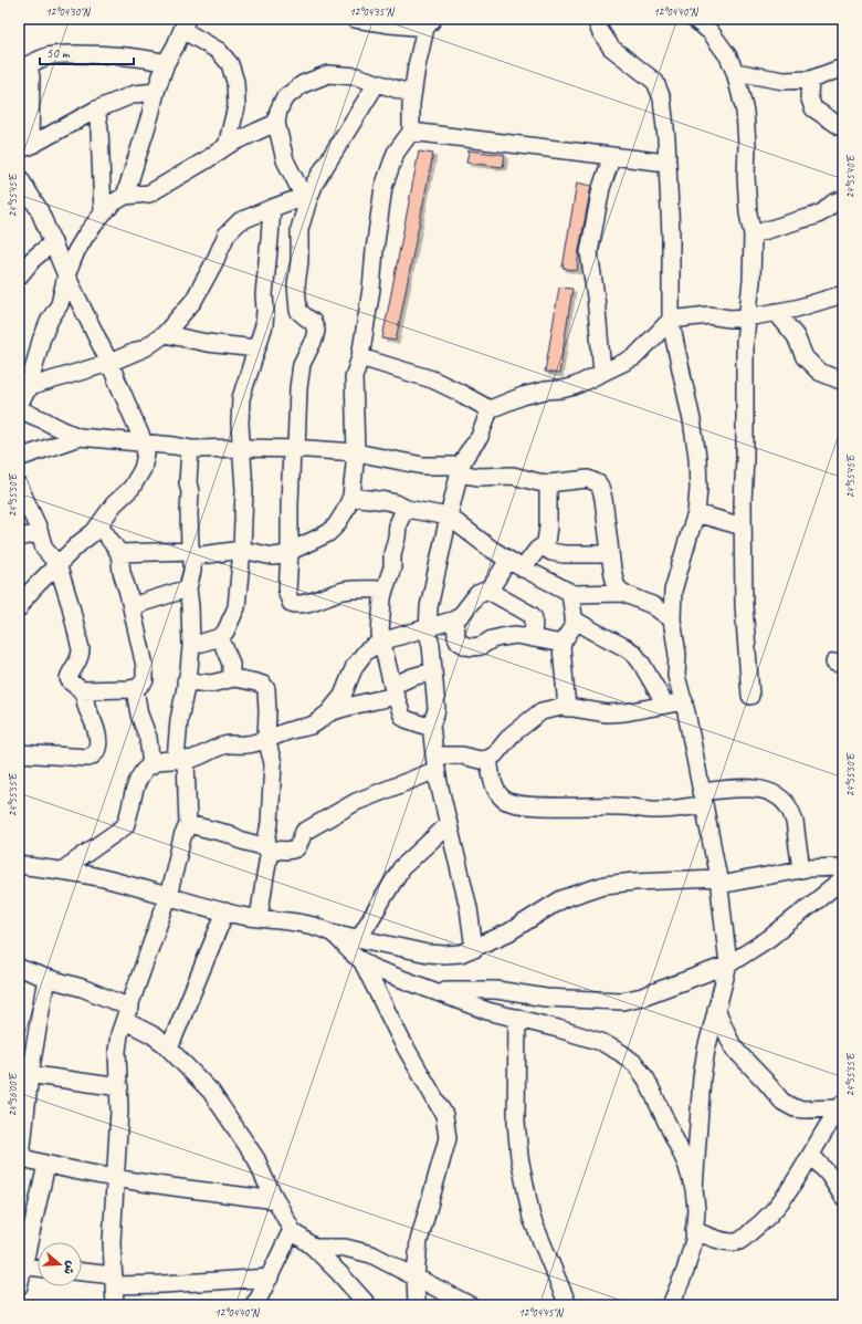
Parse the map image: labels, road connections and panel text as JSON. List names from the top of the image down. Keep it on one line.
{"scale_bar":"50 m","north":"right","coordinates":["12°04'30\"N","12°04'35\"N","12°04'40\"N","24°55'40\"E","24°55'45\"E","24°55'50\"E","24°55'55\"E","24°56'00\"E","12°04'45\"N"]}
